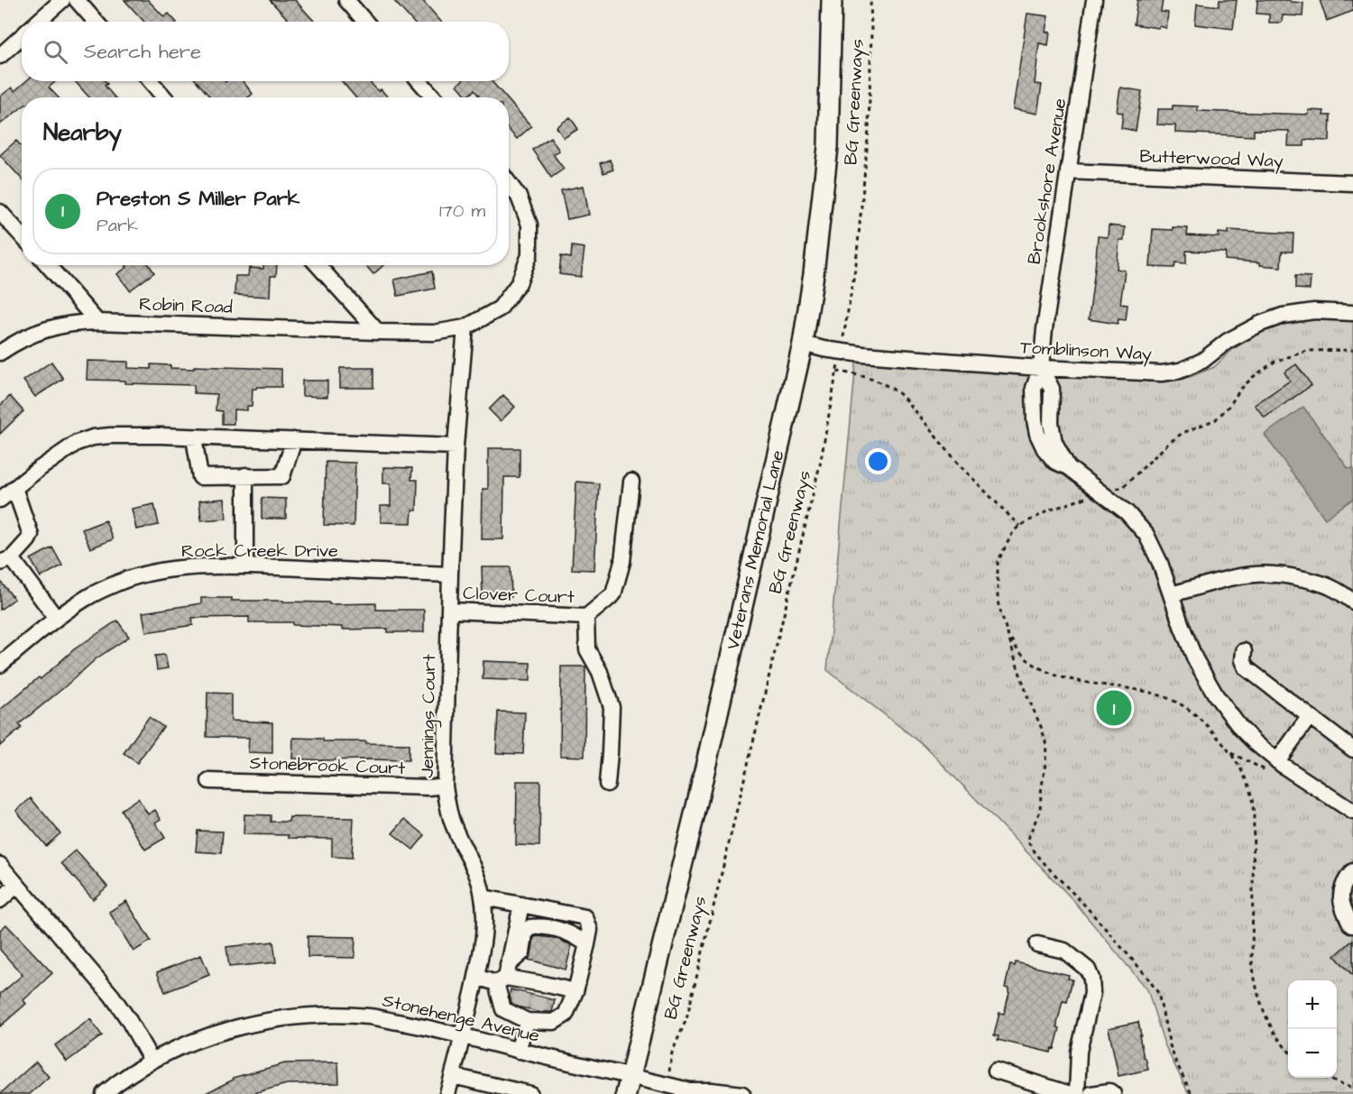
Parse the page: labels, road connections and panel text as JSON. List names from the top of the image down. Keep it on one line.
{"streets":{"main road":["Veterans Memorial Lane"],"street":["Butterwood Way","Brookshore Avenue","Robin Road","Tomblinson Way","Rock Creek Drive","Clover Court","Jennings Court","Stonebrook Court","Stonehenge Avenue"],"path":["BG Greenways"]},"crossings":[["BG Greenways","Tomblinson Way"],["Butterwood Way","Brookshore Avenue"],["Brookshore Avenue","Tomblinson Way"],["Robin Road","Jennings Court"],["Tomblinson Way","Veterans Memorial Lane"],["Rock Creek Drive","Jennings Court"],["Veterans Memorial Lane","Stonehenge Avenue"],["Clover Court","Jennings Court"],["Jennings Court","Stonebrook Court"],["Jennings Court","Stonehenge Avenue"]],"page":{"search":"Search here","heading":"Nearby","list":[{"mark":"1","name":"Preston S Miller Park","note":"Park","value":"170 m"}],"pins":"1","map_buttons":["+","−"]}}
